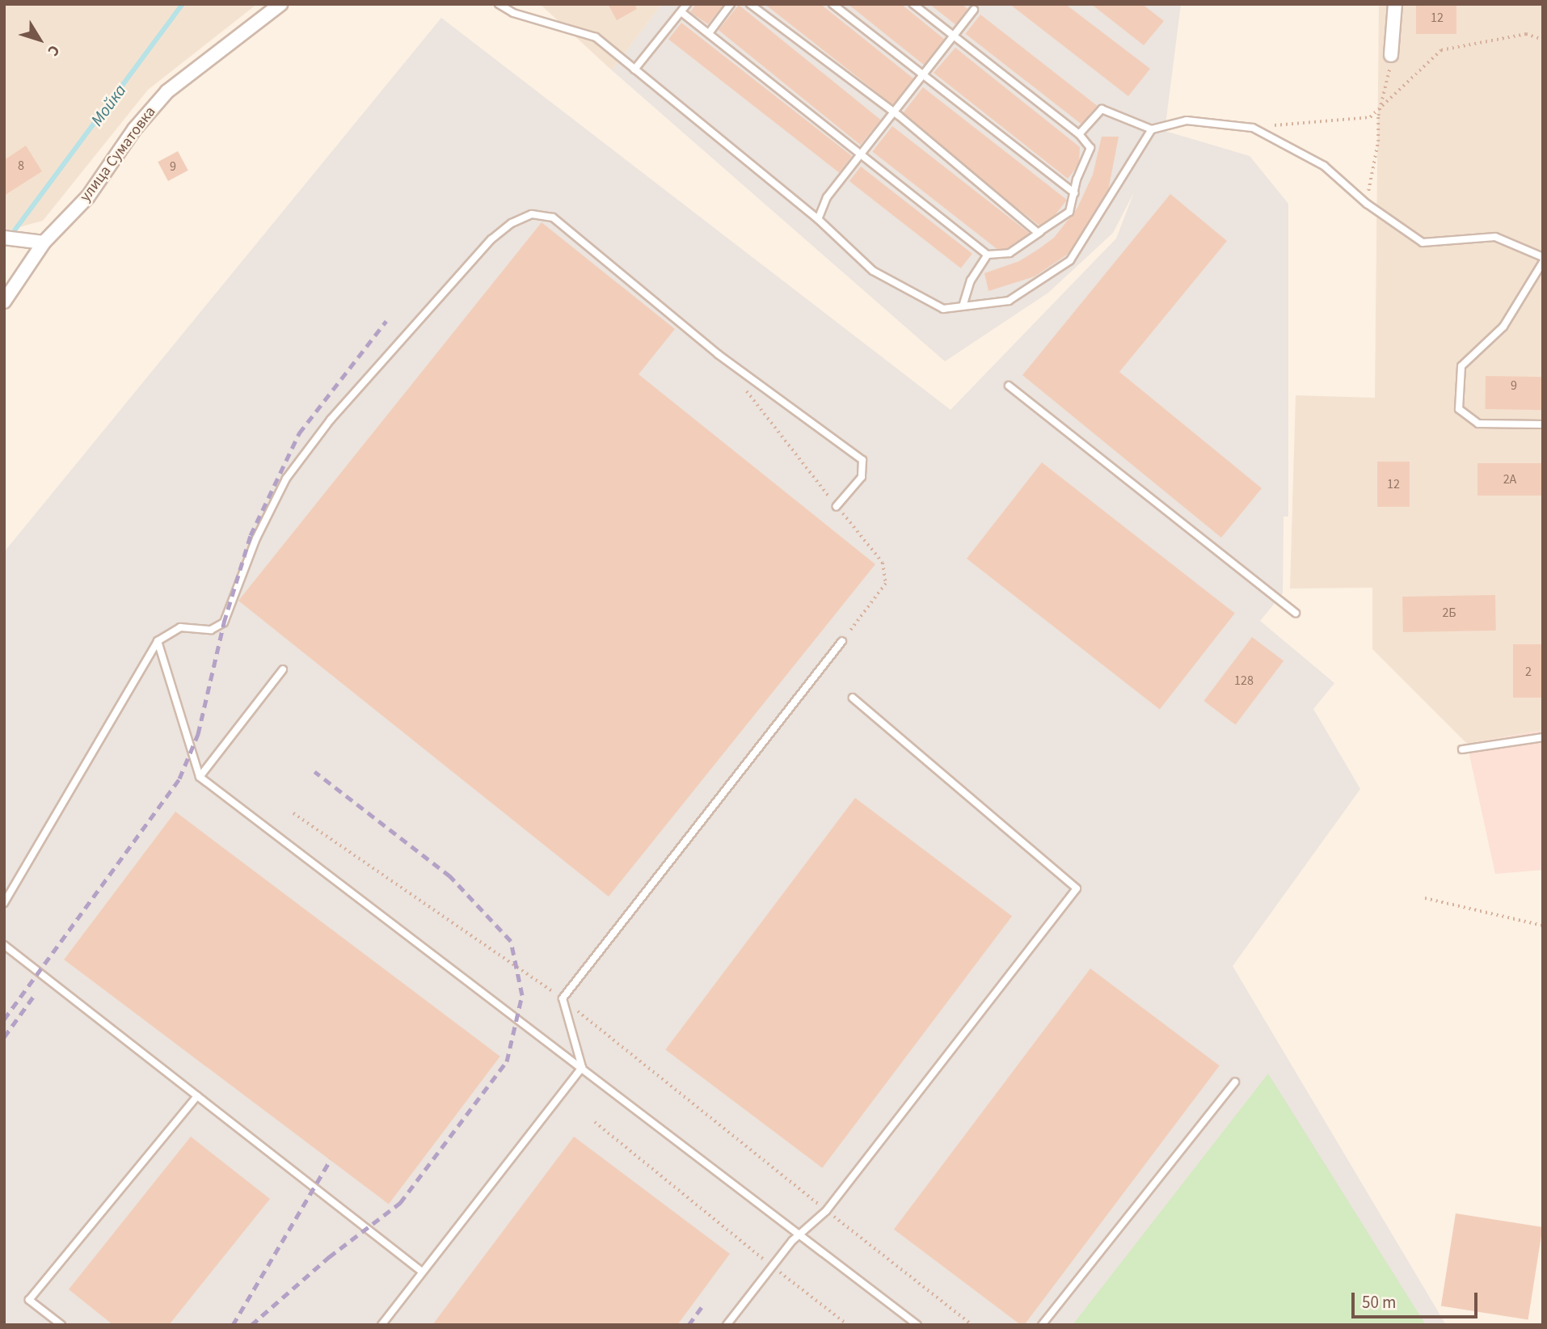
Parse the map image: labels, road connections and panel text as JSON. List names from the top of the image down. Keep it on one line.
{"streets":{"street":["улица Суматовка"]},"water":["Мойка"],"house_numbers":["12","8","9","9","2А","12","2Б","2","128"],"scale_bar":"50 m","north":"bottom right"}
